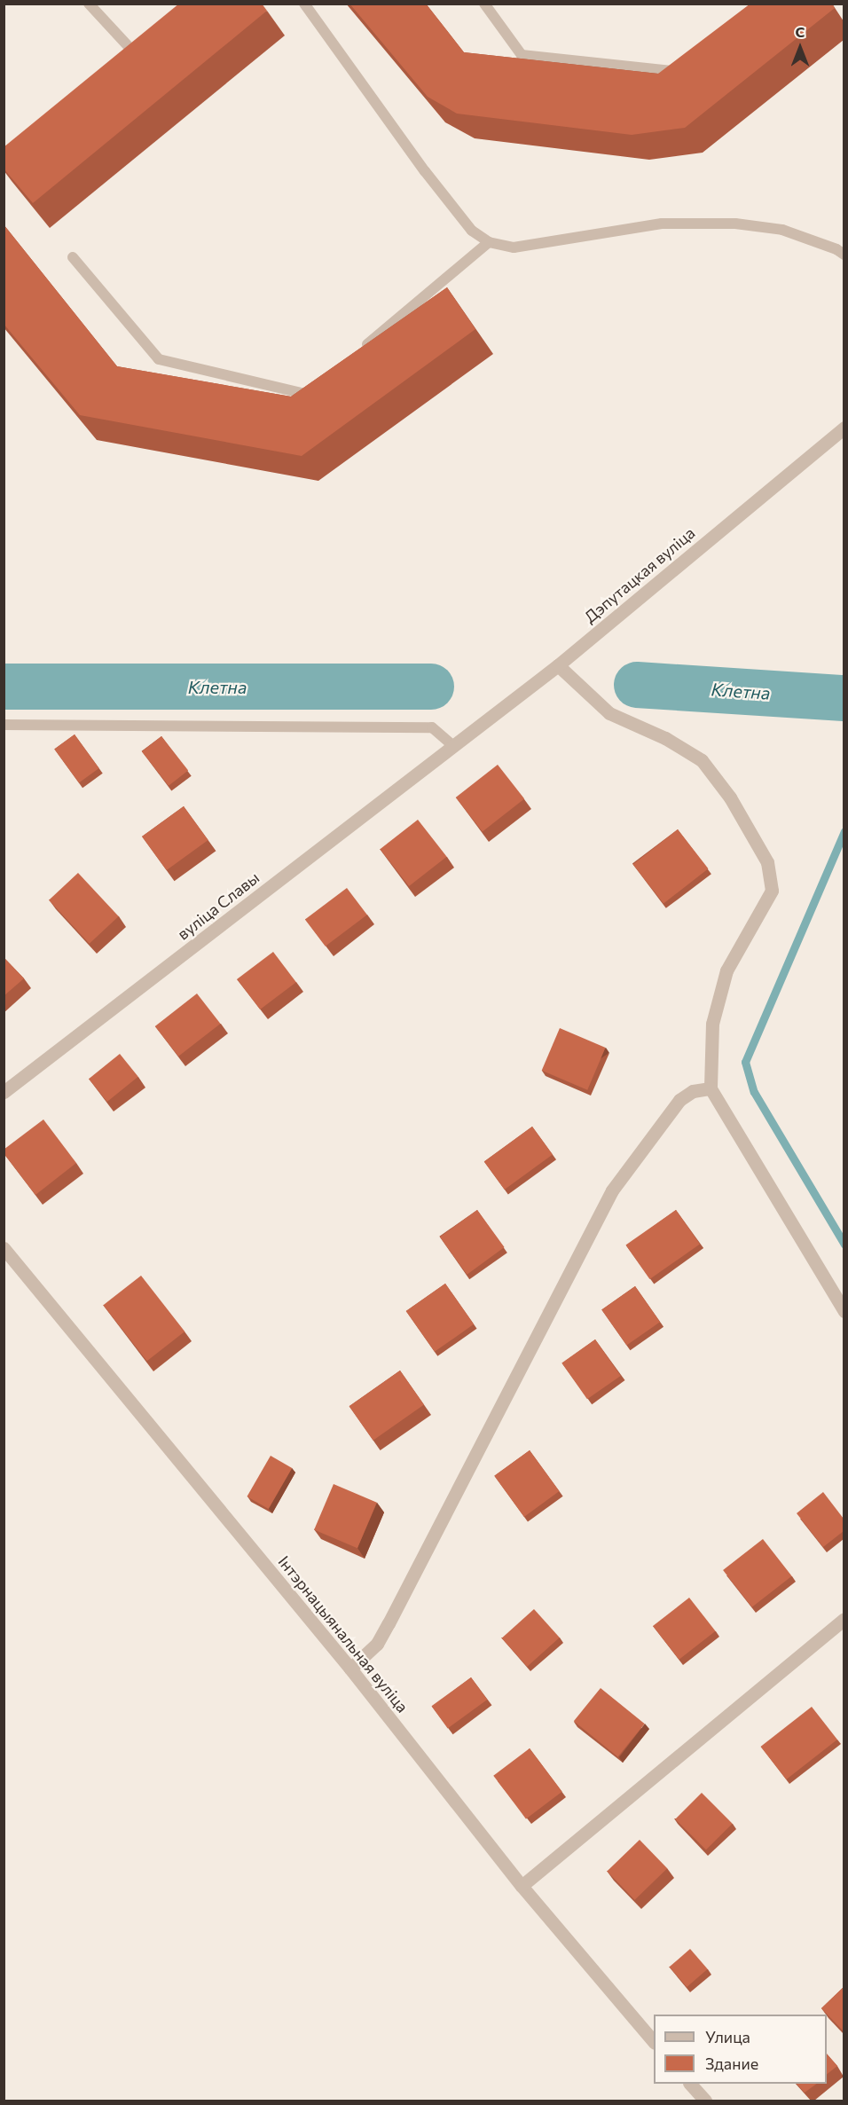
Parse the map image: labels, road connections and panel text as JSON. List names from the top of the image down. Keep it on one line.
{"streets":{"street":["Дэпутацкая вуліца","вуліца Славы","Інтэрнацыянальная вуліца"]},"crossings":[["Дэпутацкая вуліца","вуліца Славы"]],"water":["Клетна"],"legend":["Улица","Здание"],"north":"top"}
